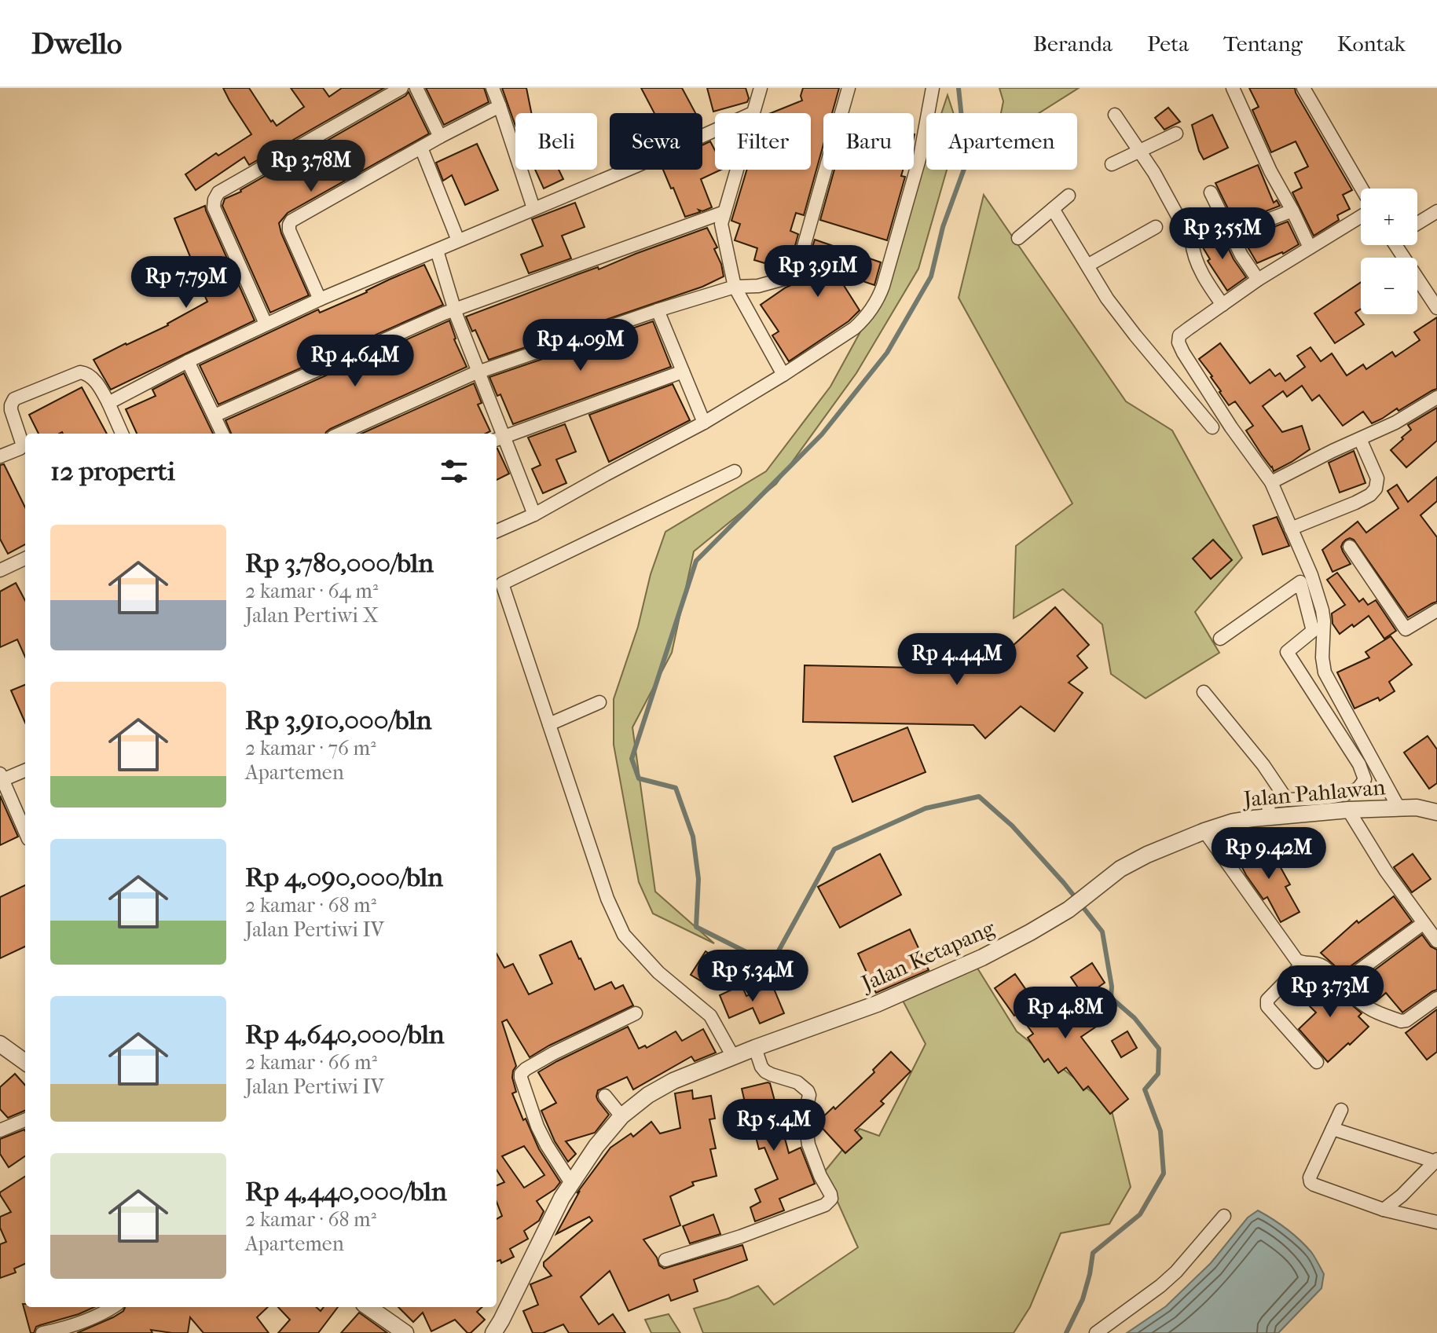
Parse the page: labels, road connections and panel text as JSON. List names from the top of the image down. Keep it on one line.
{"streets":{"street":["Jalan Pahlawan","Jalan Ketapang"]},"crossings":[["Jalan Pahlawan","Jalan Ketapang"]],"page":{"header":"Dwello","nav":["Beranda","Peta","Tentang","Kontak"],"chip":["Beli","Sewa","Filter","Baru","Apartemen"],"price":["Rp 3.78M","Rp 3.55M","Rp 3.91M","Rp 7.79M","Rp 4.09M","Rp 4.64M","Rp 4.44M","Rp 9.42M","Rp 5.34M","Rp 3.73M","Rp 4.8M","Rp 5.4M"],"map_buttons":["+","−"],"heading":"12 properti","list":[{"name":"Rp 3,780,000/bln","note":"2 kamar · 64 m² · Jalan Pertiwi X"},{"name":"Rp 3,910,000/bln","note":"2 kamar · 76 m² · Apartemen"},{"name":"Rp 4,090,000/bln","note":"2 kamar · 68 m² · Jalan Pertiwi IV"},{"name":"Rp 4,640,000/bln","note":"2 kamar · 66 m² · Jalan Pertiwi IV"},{"name":"Rp 4,440,000/bln","note":"2 kamar · 68 m² · Apartemen"}]}}
